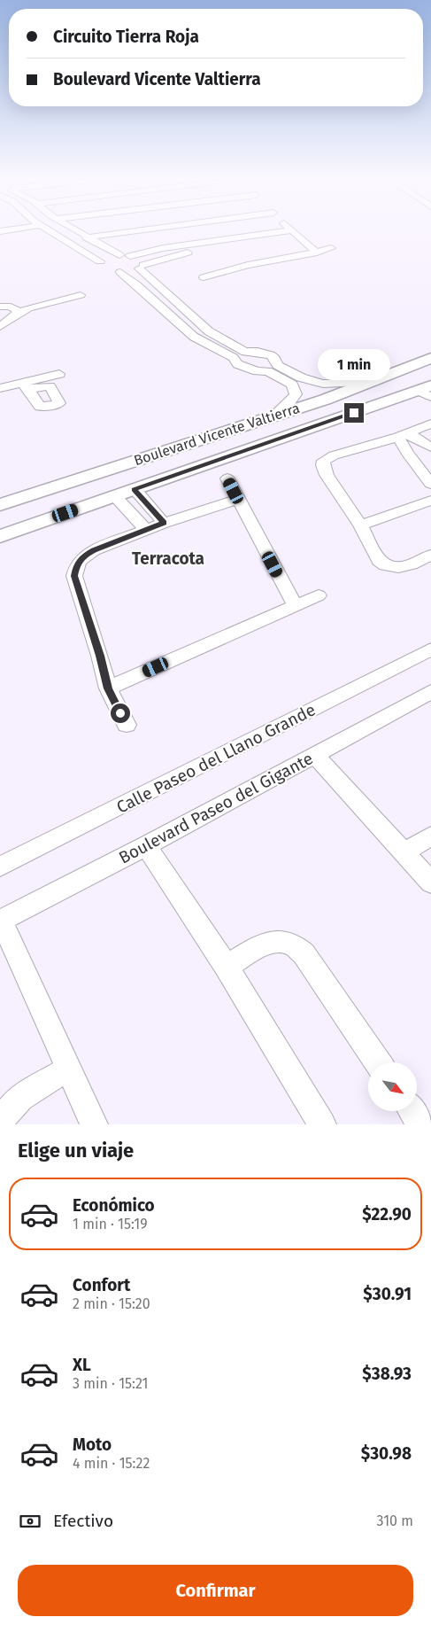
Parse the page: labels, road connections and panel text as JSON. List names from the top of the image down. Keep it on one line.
{"streets":{"main road":["Boulevard Vicente Valtierra"],"street":["Calle Paseo del Llano Grande","Boulevard Paseo del Gigante"]},"districts":["Terracota"],"north":"bottom right","page":{"banner":["Circuito Tierra Roja","Boulevard Vicente Valtierra"],"bubble":"1 min","heading":"Elige un viaje","list":[{"name":"Económico","note":"1 min · 15:19","value":"$22.90"},{"name":"Confort","note":"2 min · 15:20","value":"$30.91"},{"name":"XL","note":"3 min · 15:21","value":"$38.93"},{"name":"Moto","note":"4 min · 15:22","value":"$30.98"}],"pay":["Efectivo","310 m"],"buttons":"Confirmar"}}
